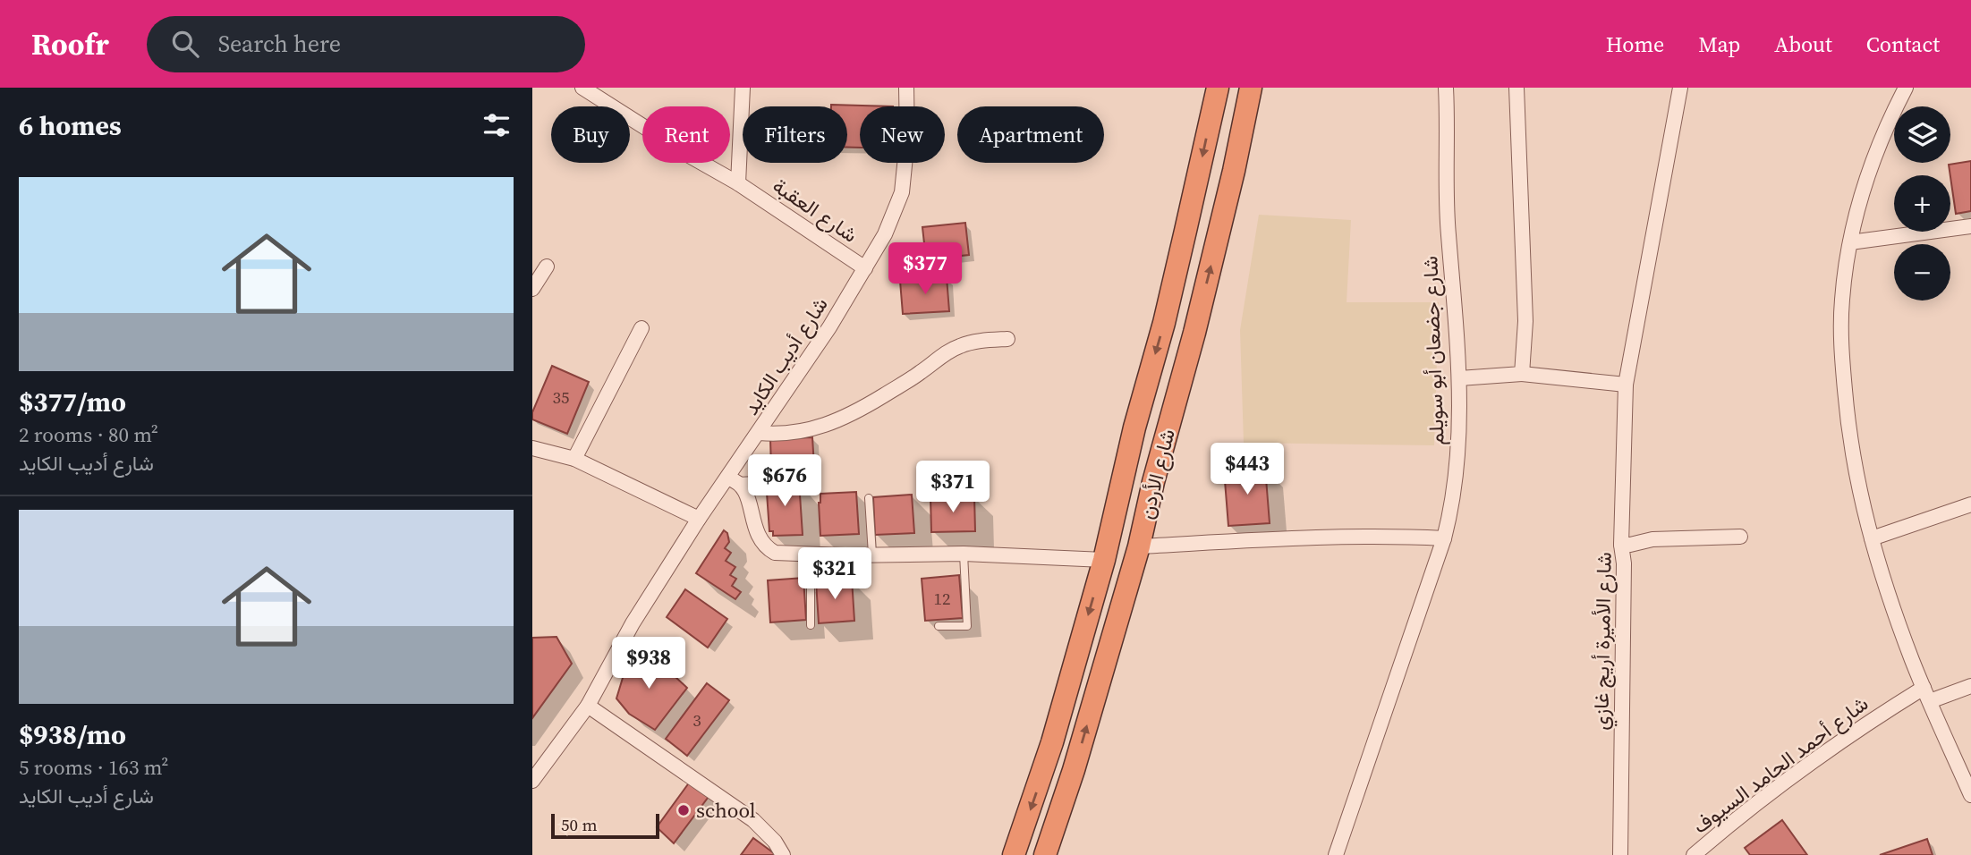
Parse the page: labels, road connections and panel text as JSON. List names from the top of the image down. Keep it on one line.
{"streets":{"highway":["شارع الأردن"],"street":["شارع العقبة","شارع جضعان أبو سويلم","شارع أديب الكايد","شارع الأميرة أريج غازي","شارع أحمد الحامد السيوف"]},"crossings":[["شارع العقبة","شارع أديب الكايد"]],"places":["school"],"house_numbers":["35","12","3"],"scale_bar":"50 m","page":{"header":"Roofr","search":"Search here","nav":["Home","Map","About","Contact"],"heading":"6 homes","map_buttons":["+","−"],"chip":["Buy","Rent","Filters","New","Apartment"],"list":[{"name":"$377/mo","note":"2 rooms · 80 m² · شارع أديب الكايد"},{"name":"$938/mo","note":"5 rooms · 163 m² · شارع أديب الكايد"}],"price":["$377","$443","$676","$371","$321","$938"],"scale":"50 m"}}
